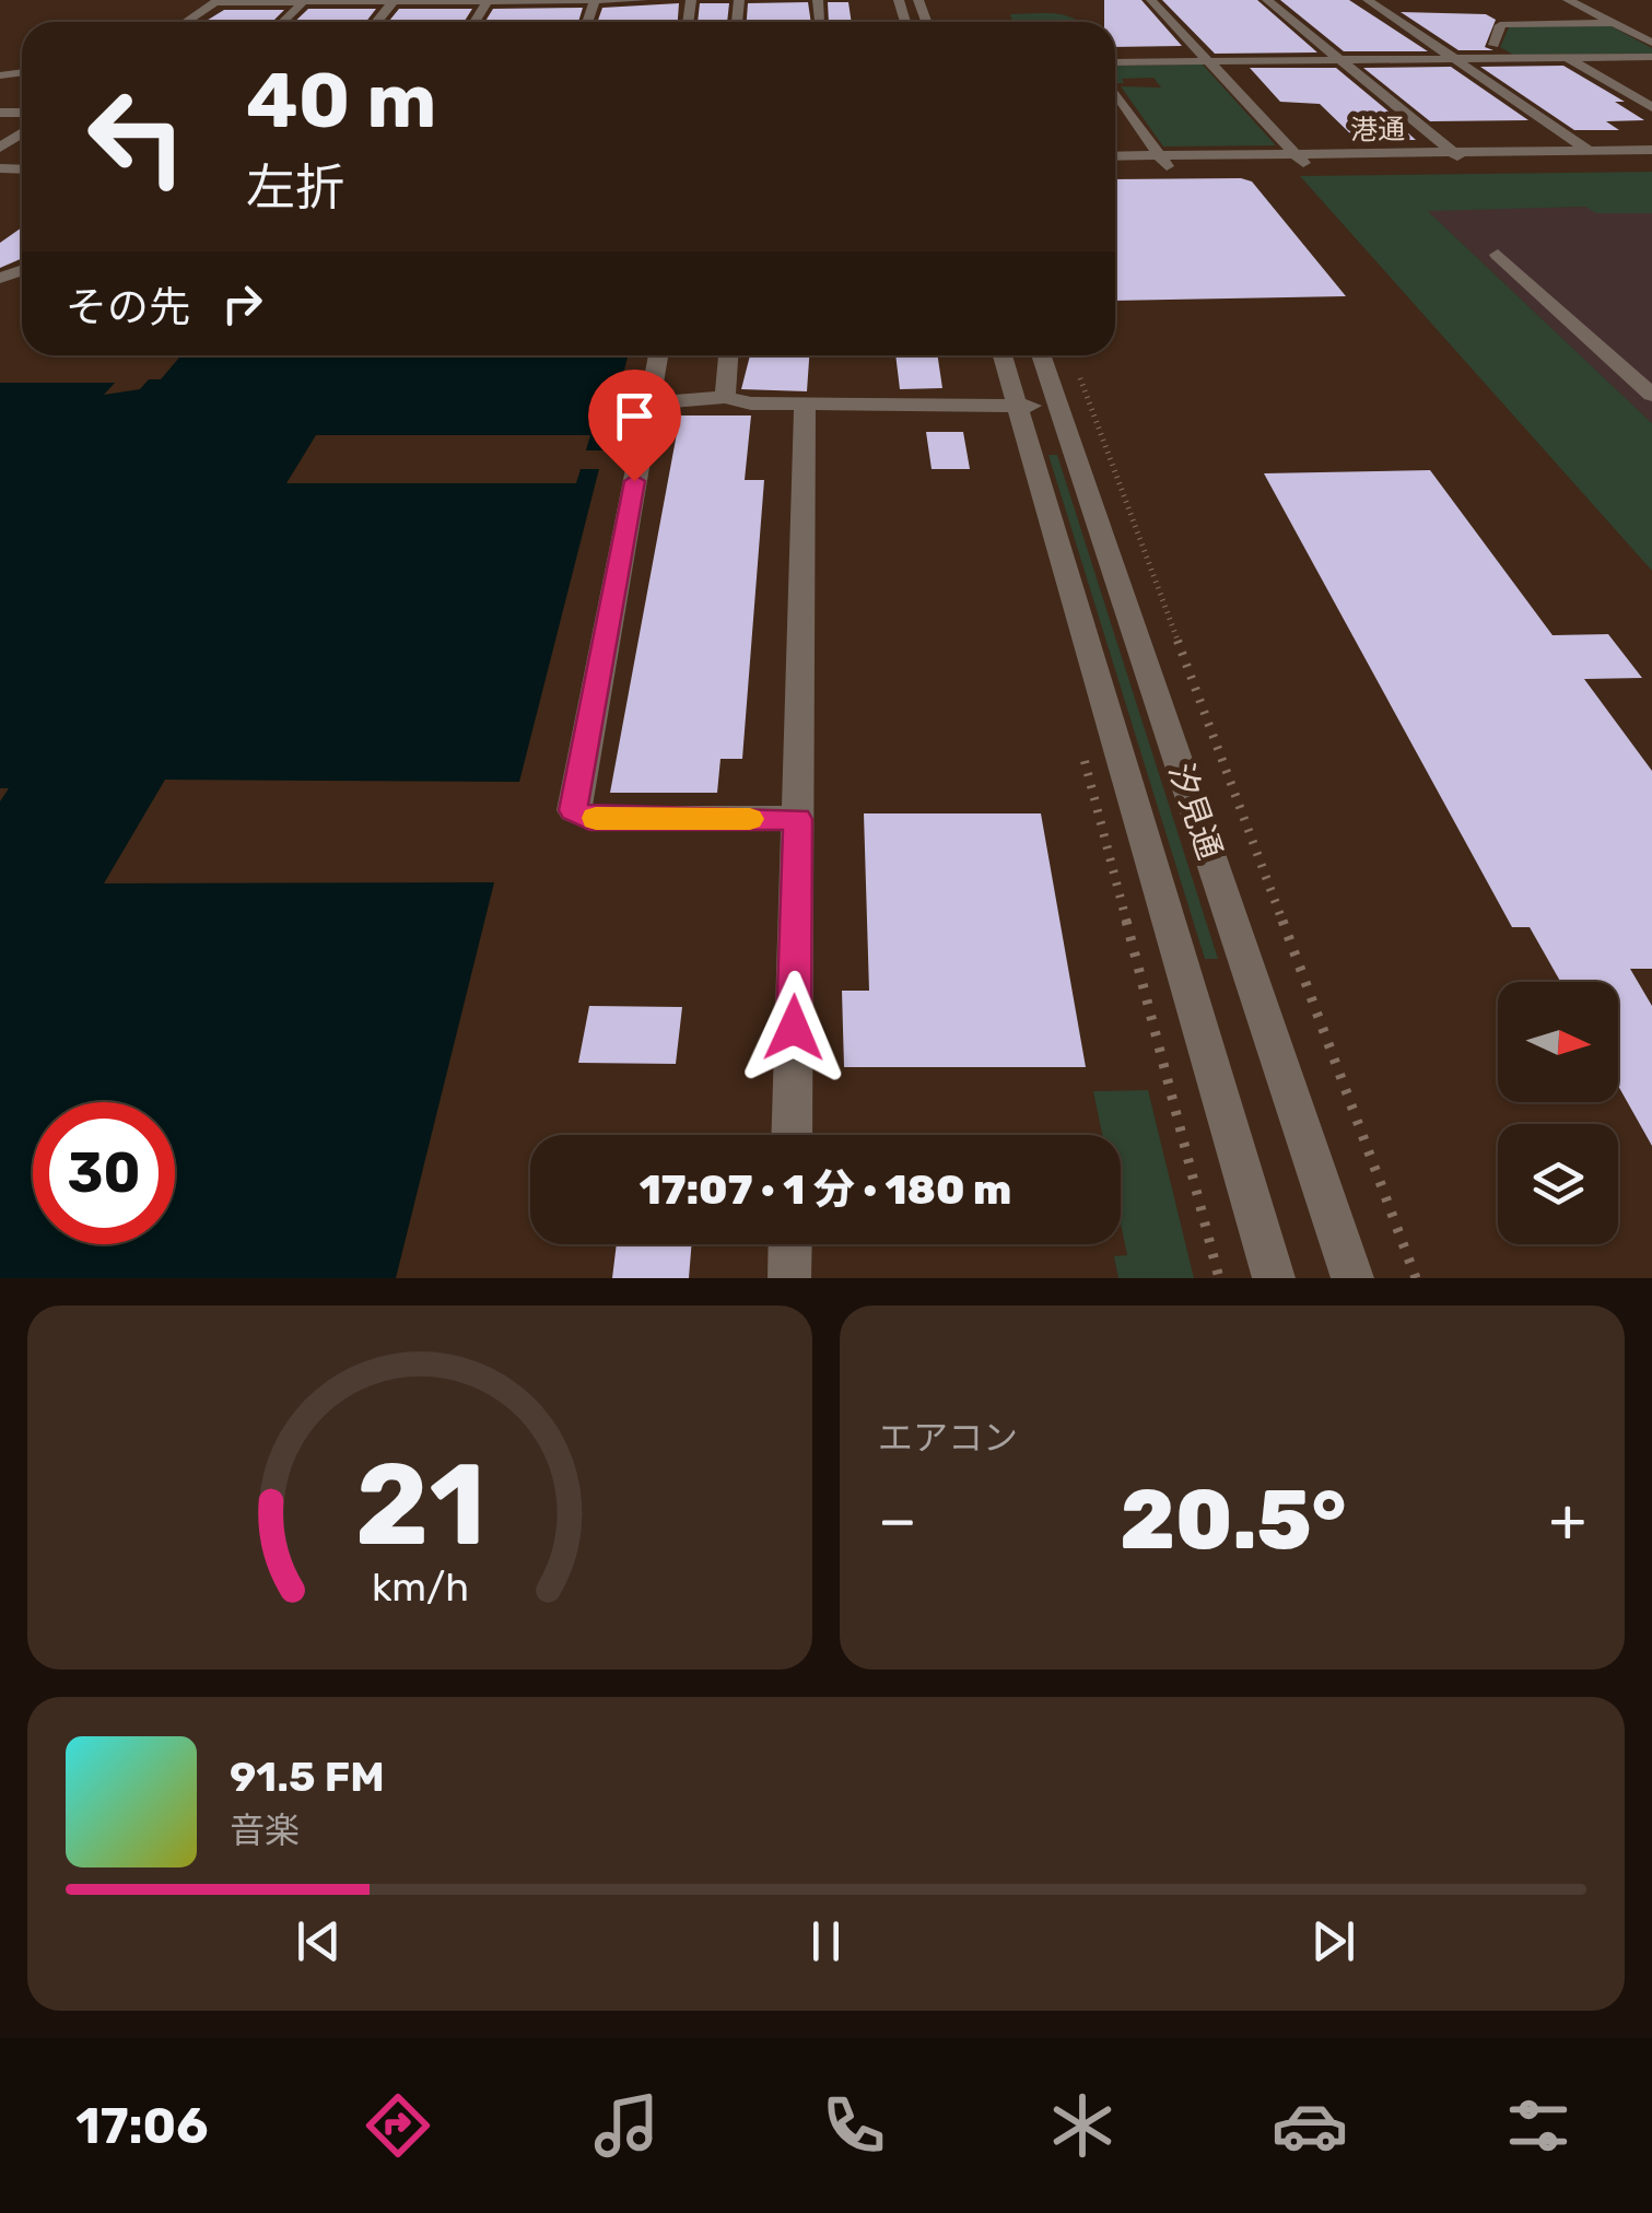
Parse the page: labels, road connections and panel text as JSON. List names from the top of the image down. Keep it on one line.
{"streets":{"street":["港通","汐見通"]},"north":"right","page":{"turn":["40 m","左折"],"then":"その先","limit":"30","trip":"17:07 · 1 分 · 180 m","tile":"エアコン","heat":["−","20.5°","+"],"song":["91.5 FM","音楽"],"tabs":"17:06","gauge":["21","km/h"]}}
